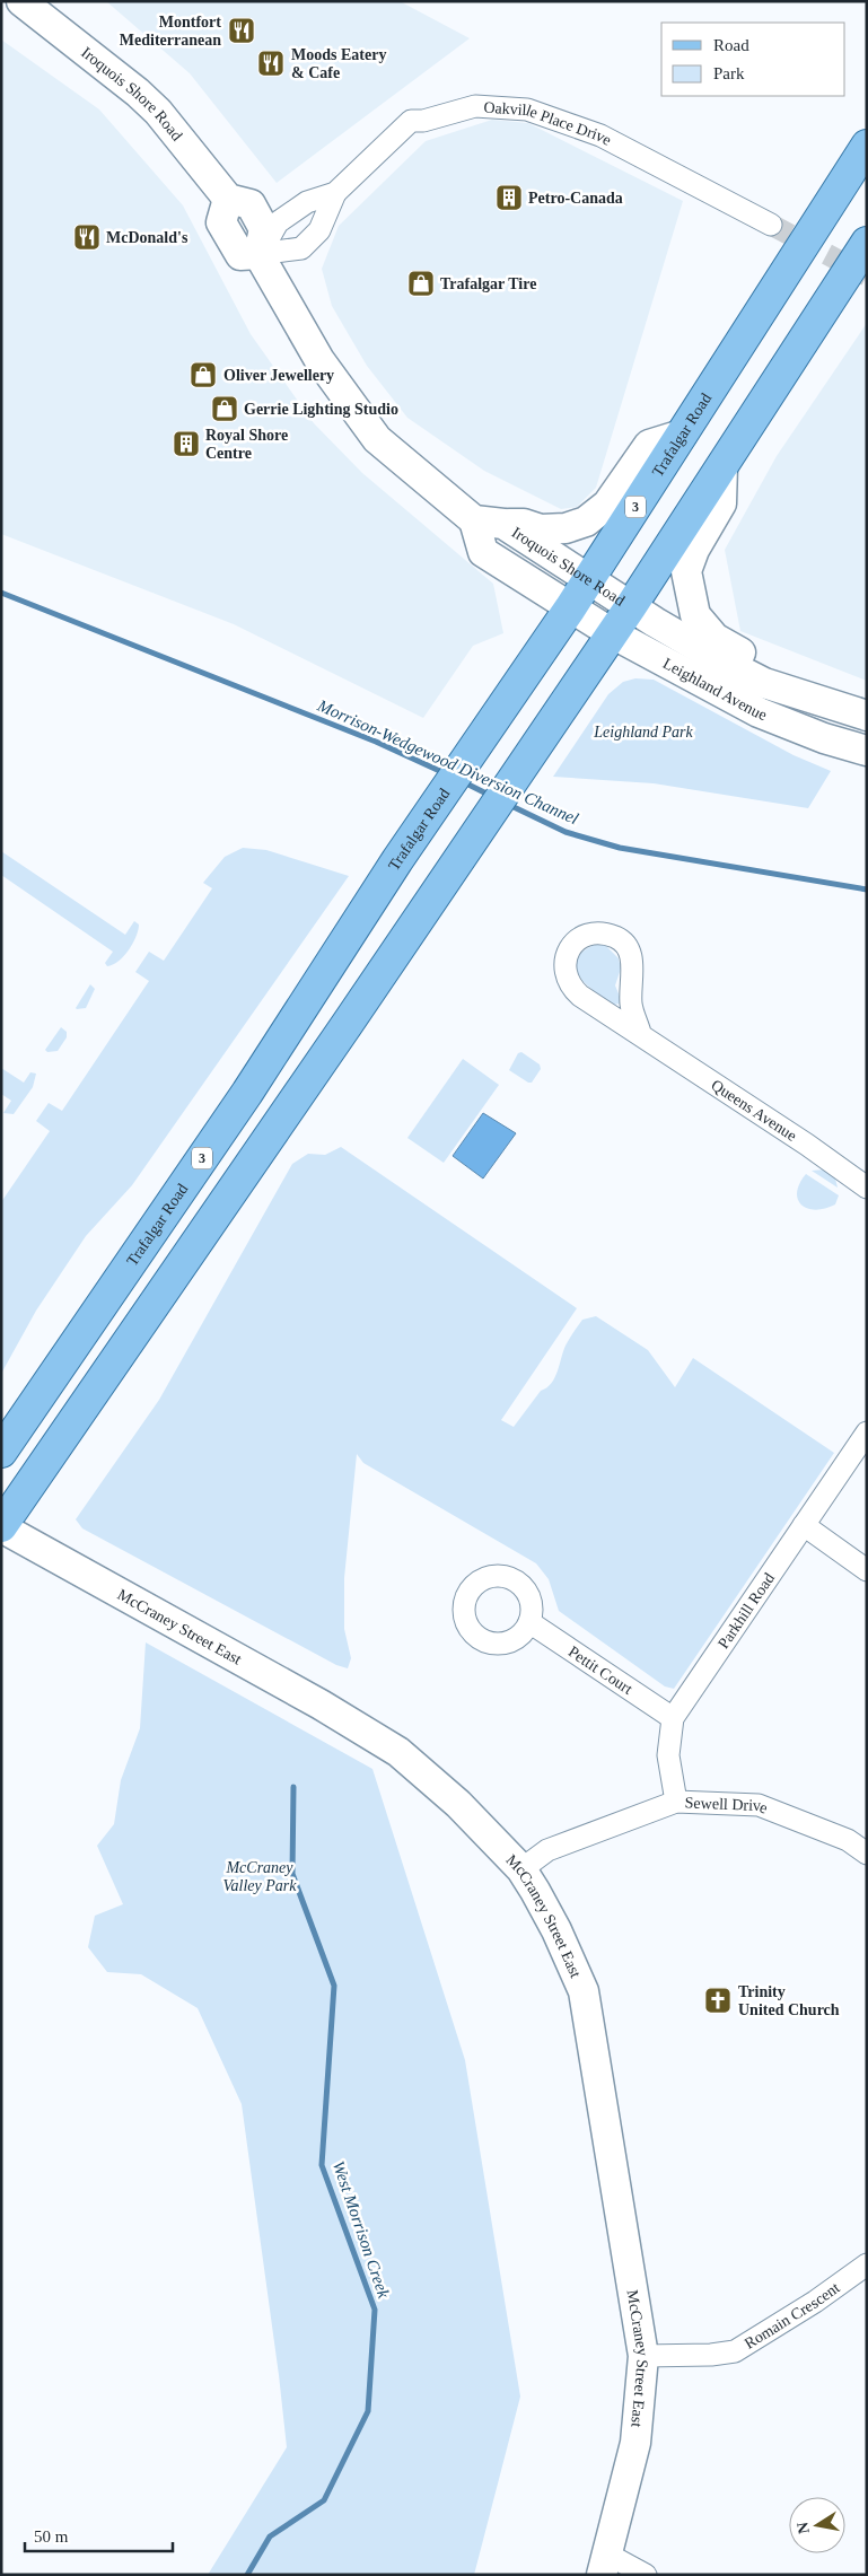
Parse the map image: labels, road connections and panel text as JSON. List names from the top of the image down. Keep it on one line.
{"streets":{"main road":["Trafalgar Road","3"],"street":["Iroquois Shore Road","Oakville Place Drive","Leighland Avenue","Queens Avenue","Parkhill Road","McCraney Street East","Pettit Court","Sewell Drive","Romain Crescent"]},"crossings":[["Iroquois Shore Road","Oakville Place Drive"],["Iroquois Shore Road","Trafalgar Road"],["Iroquois Shore Road","Leighland Avenue"],["Trafalgar Road","Leighland Avenue"],["Parkhill Road","Pettit Court"],["Parkhill Road","Sewell Drive"],["McCraney Street East","Sewell Drive"],["McCraney Street East","Romain Crescent"]],"water":["Morrison-Wedgewood Diversion Channel","West Morrison Creek"],"parks":["Leighland Park","McCraney Valley Park"],"places":{"restaurant":["Montfort Mediterranean","Moods Eatery & Cafe","McDonald's"],"building":["Petro-Canada","Royal Shore Centre"],"shop":["Trafalgar Tire","Oliver Jewellery","Gerrie Lighting Studio"],"church":["Trinity United Church"]},"legend":["Road","Park"],"scale_bar":"50 m","north":"left"}
